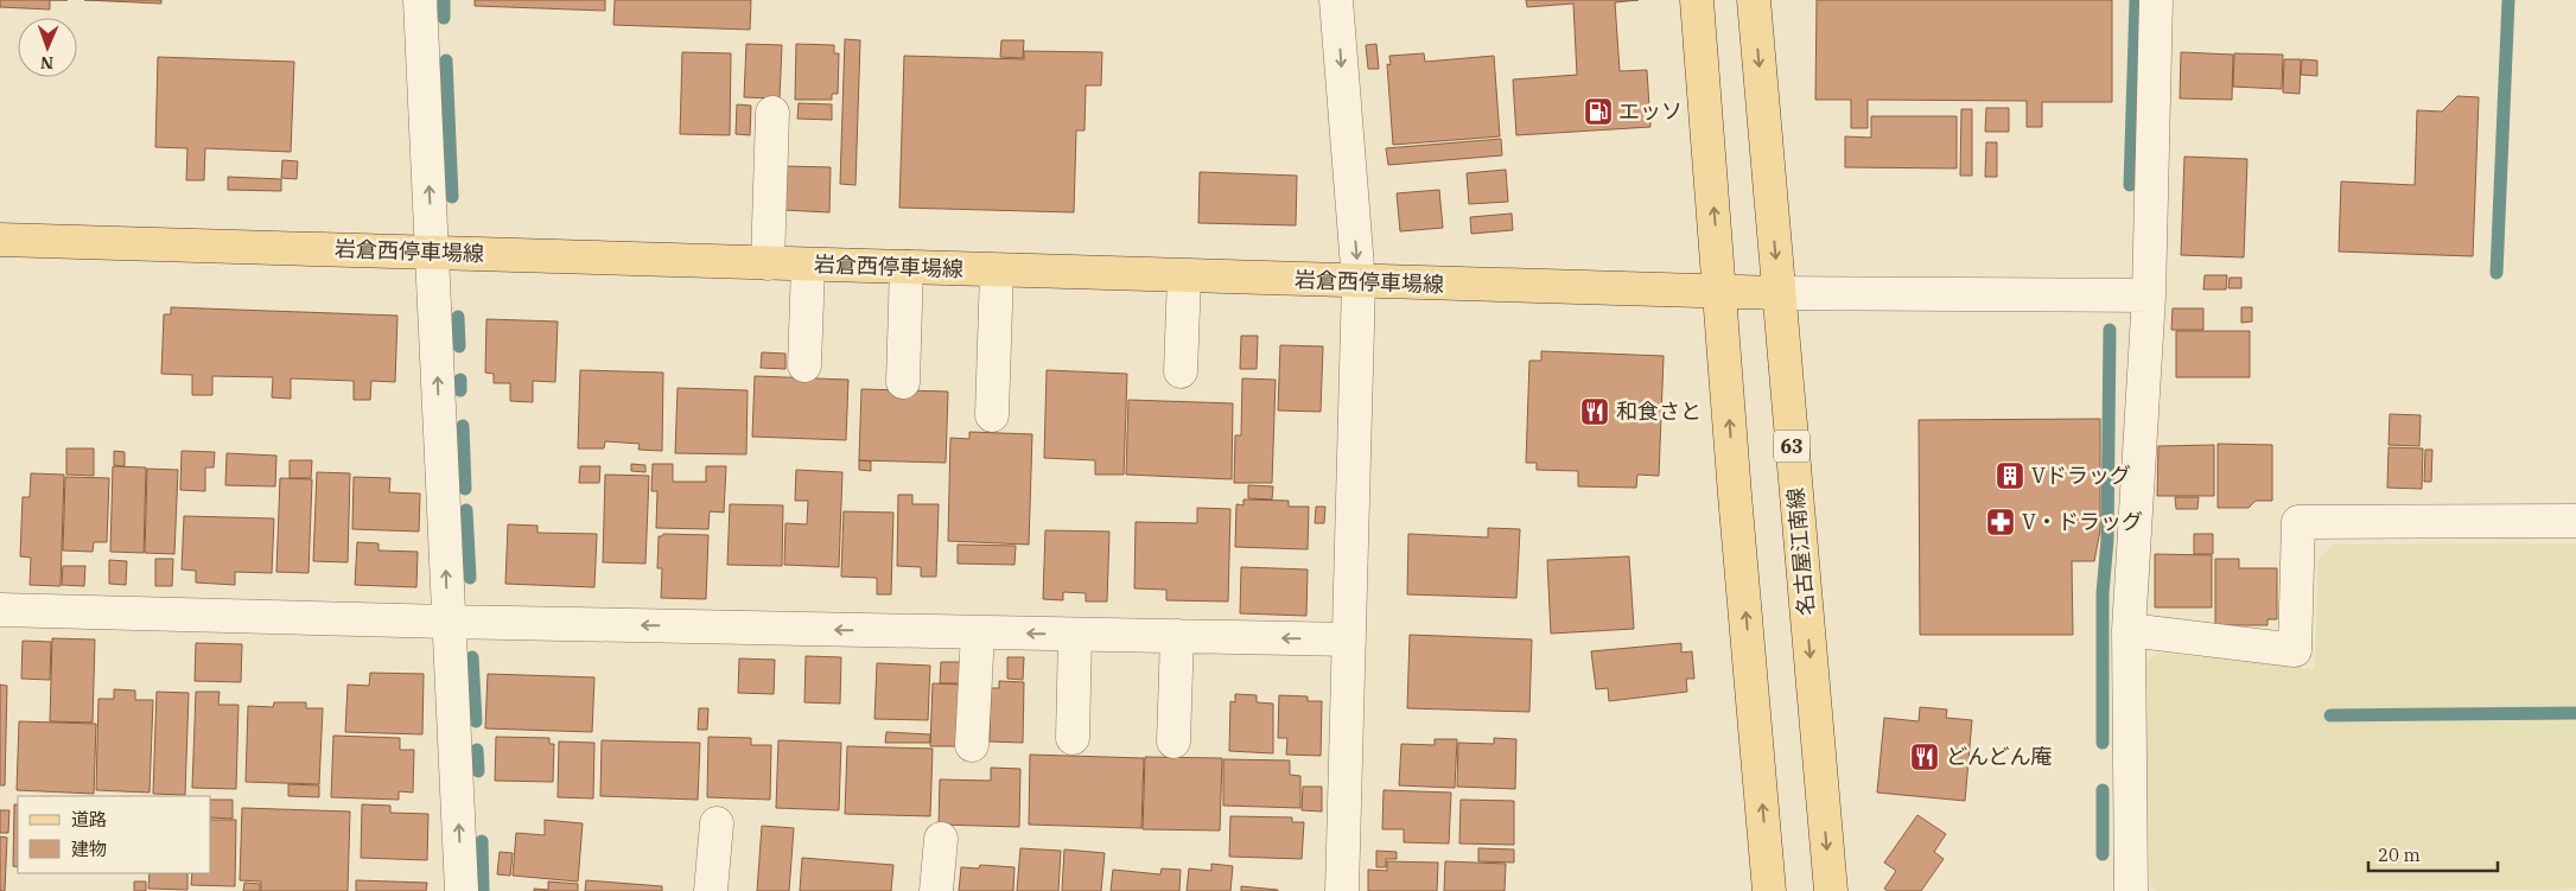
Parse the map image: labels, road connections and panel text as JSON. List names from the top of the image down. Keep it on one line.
{"streets":{"main road":["岩倉西停車場線","63","名古屋江南線"]},"crossings":[["岩倉西停車場線","名古屋江南線"]],"places":{"fuel station":["エッソ"],"restaurant":["和食さと","どんどん庵"],"building":["Vドラッグ"],"pharmacy":["V・ドラッグ"]},"legend":["道路","建物"],"scale_bar":"20 m","north":"bottom"}
